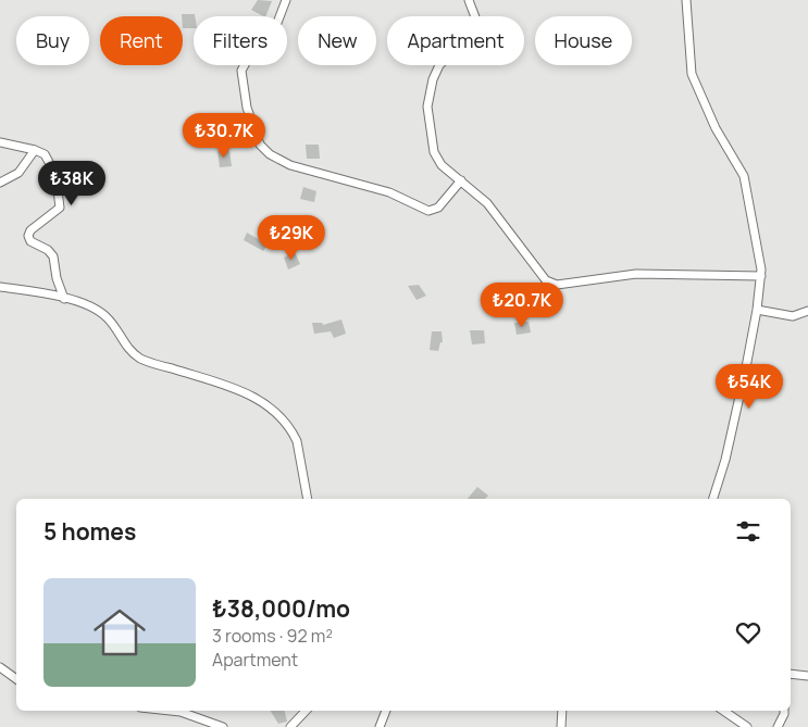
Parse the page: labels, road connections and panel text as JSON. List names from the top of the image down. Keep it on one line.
{"page":{"chip":["Buy","Rent","Filters","New","Apartment","House"],"price":["₺30.7K","₺38K","₺29K","₺20.7K","₺54K"],"heading":"5 homes","list":[{"name":"₺38,000/mo","note":"3 rooms · 92 m² · Apartment"}]}}
